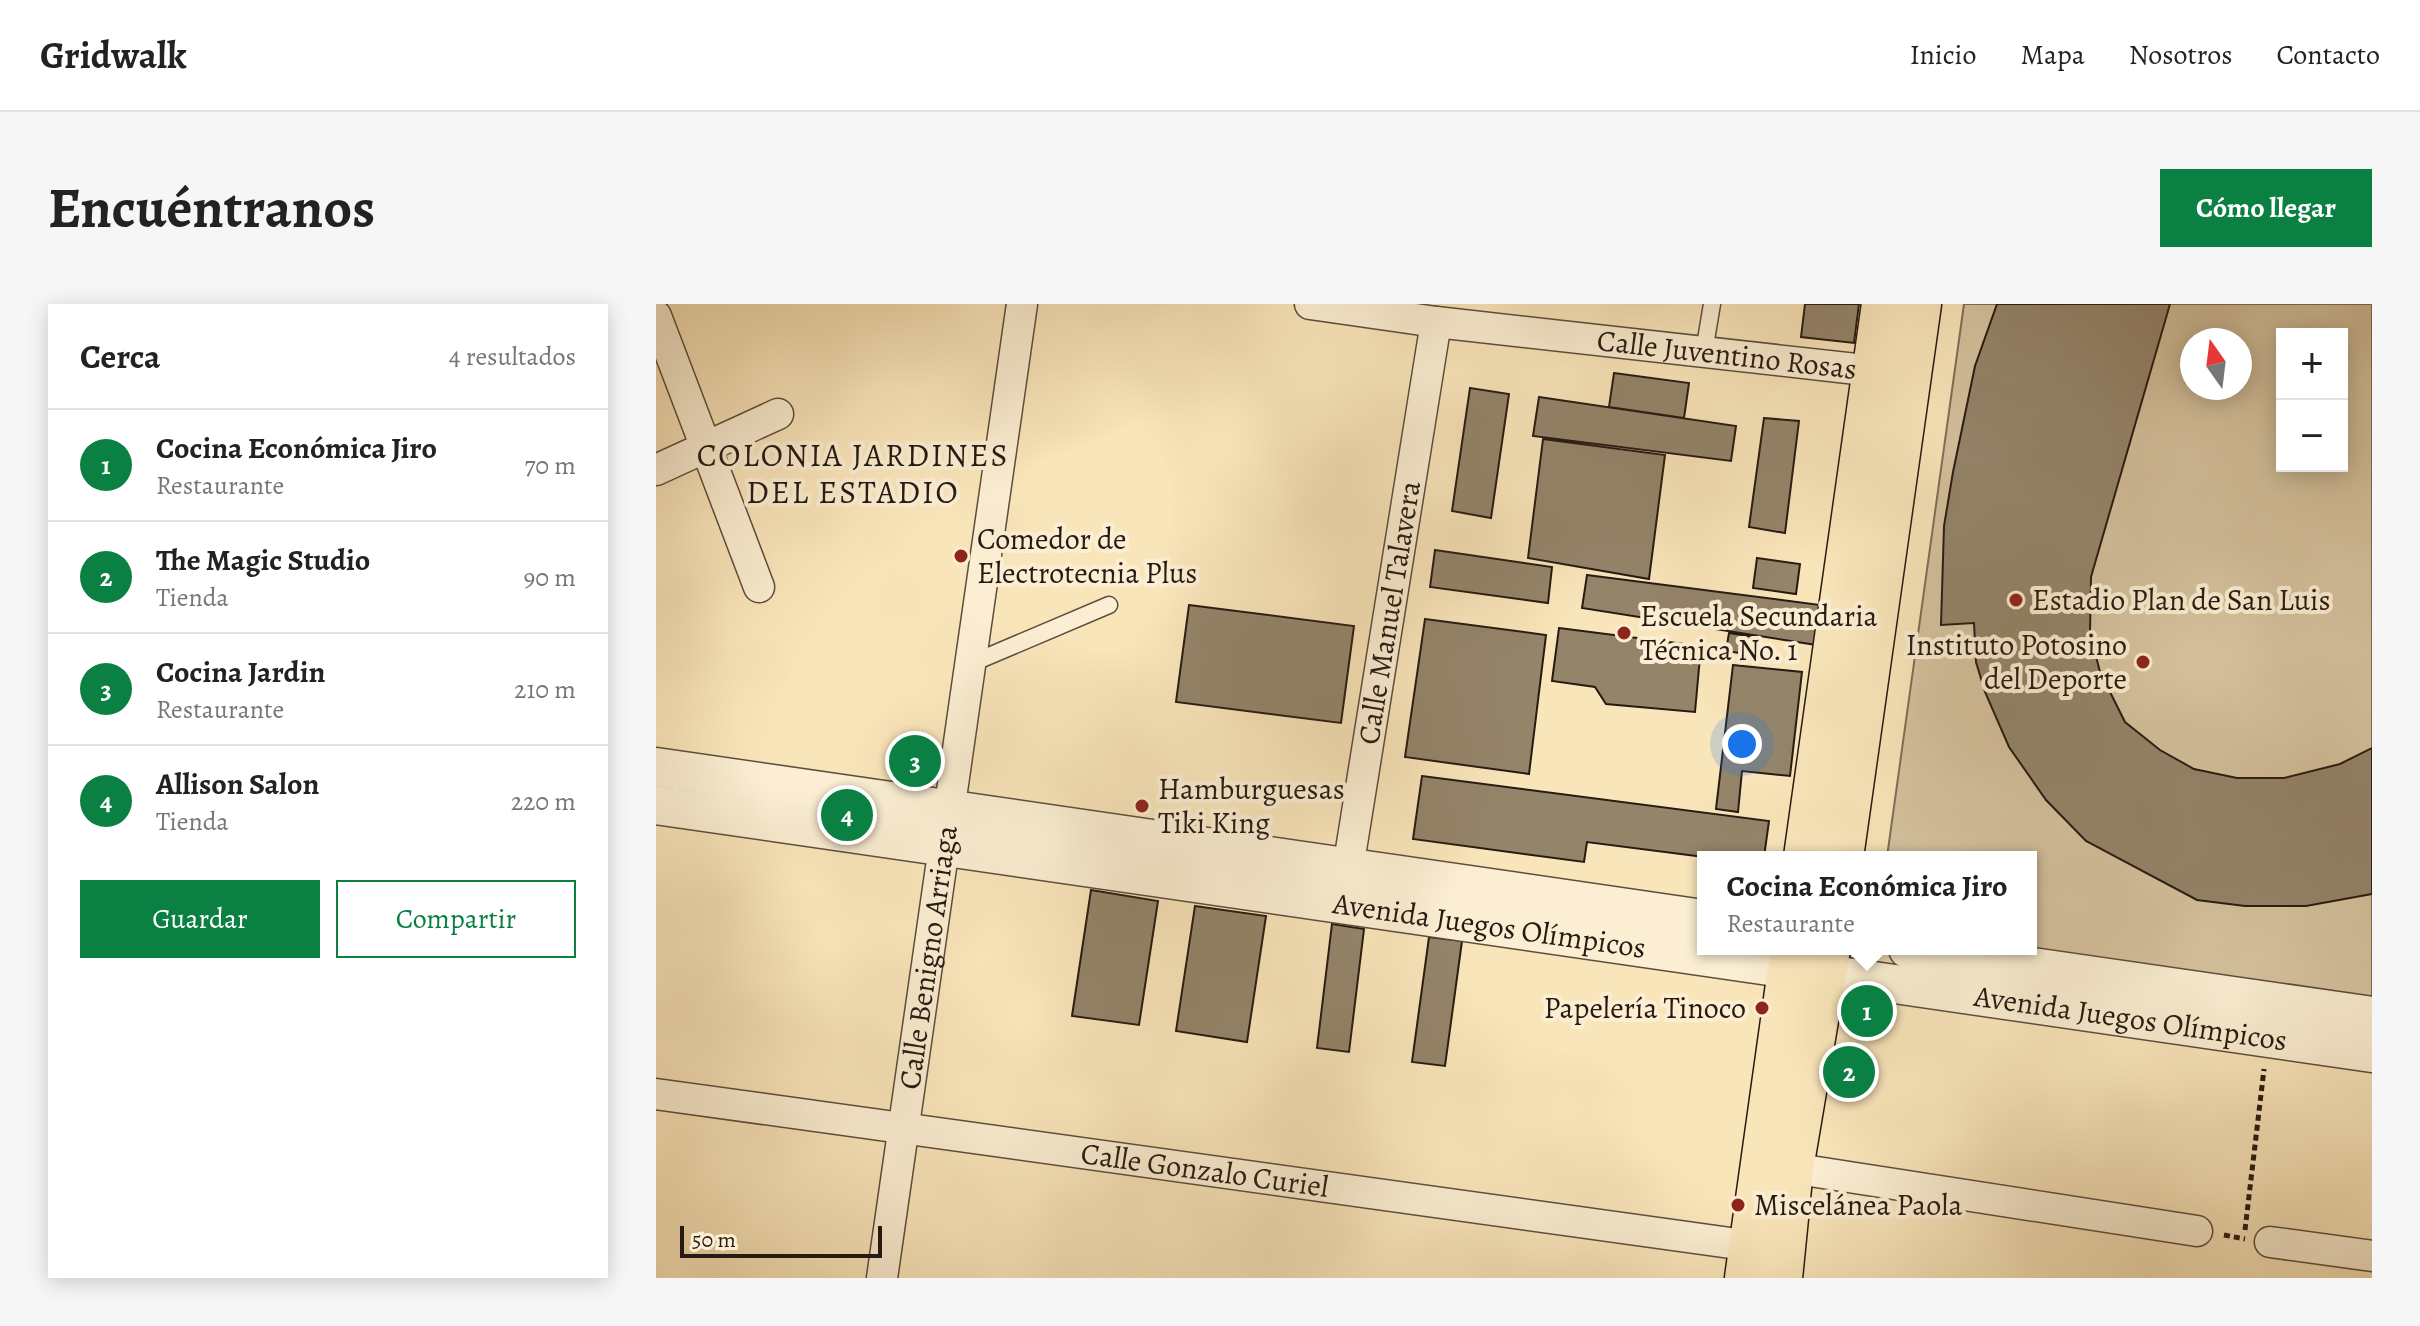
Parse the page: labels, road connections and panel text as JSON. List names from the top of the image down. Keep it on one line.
{"streets":{"street":["Calle Juventino Rosas","Calle Manuel Talavera","Avenida Juegos Olímpicos","Calle Benigno Arriaga","Calle Gonzalo Curiel"]},"crossings":[["Calle Juventino Rosas","Calle Manuel Talavera"],["Calle Manuel Talavera","Avenida Juegos Olímpicos"],["Avenida Juegos Olímpicos","Calle Benigno Arriaga"],["Calle Benigno Arriaga","Calle Gonzalo Curiel"]],"districts":["COLONIA JARDINES DEL ESTADIO"],"places":["Comedor de Electrotecnia Plus","Estadio Plan de San Luis","Escuela Secundaria Técnica No. 1","Instituto Potosino del Deporte","Hamburguesas Tiki King","Papelería Tinoco","Miscelánea Paola"],"scale_bar":"50 m","north":"top","page":{"header":"Gridwalk","nav":["Inicio","Mapa","Nosotros","Contacto"],"buttons":["Cómo llegar",["Guardar","Compartir"]],"title":"Encuéntranos","heading":["Cerca","4 resultados"],"map_buttons":["+","−"],"list":[{"mark":"1","name":"Cocina Económica Jiro","note":"Restaurante","value":"70 m"},{"mark":"2","name":"The Magic Studio","note":"Tienda","value":"90 m"},{"mark":"3","name":"Cocina Jardin","note":"Restaurante","value":"210 m"},{"mark":"4","name":"Allison Salon","note":"Tienda","value":"220 m"}],"pins":["3","4","1","2"],"popup":["Cocina Económica Jiro","Restaurante"],"scale":"50 m"}}
